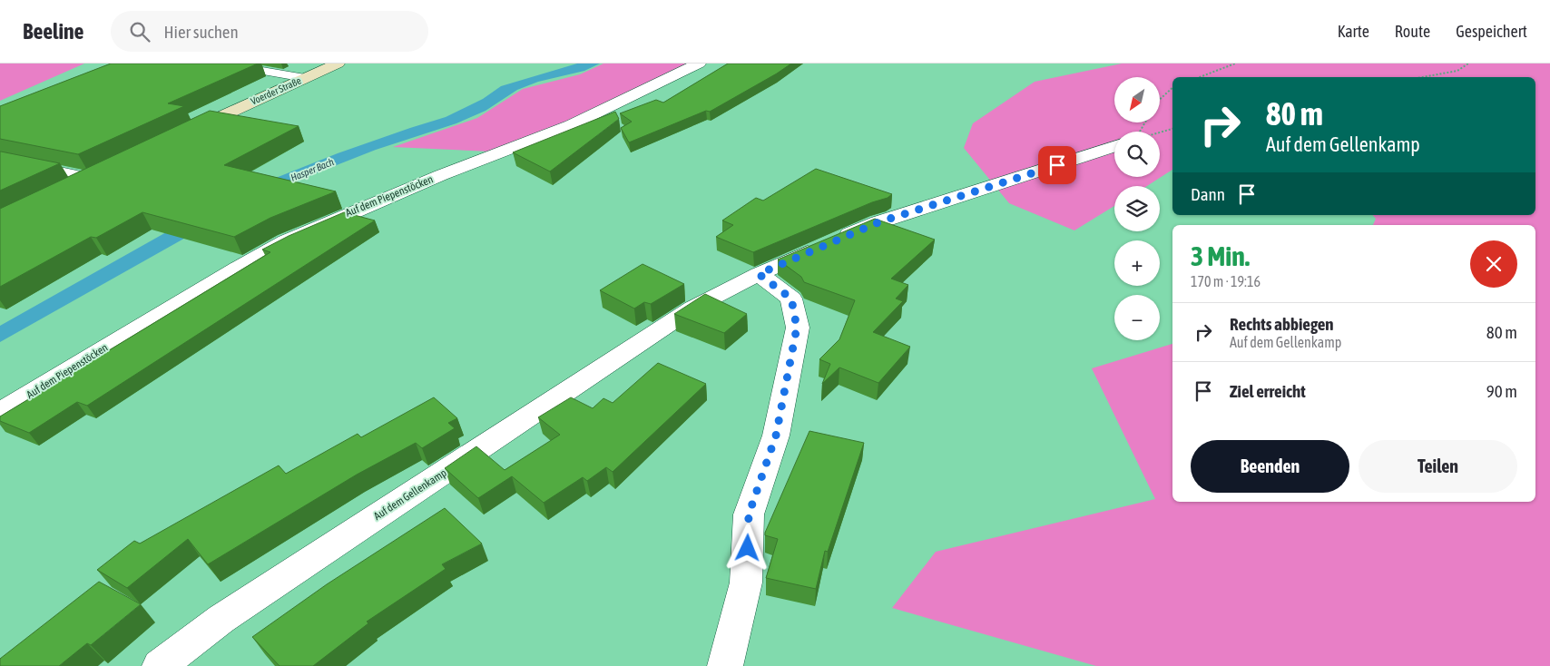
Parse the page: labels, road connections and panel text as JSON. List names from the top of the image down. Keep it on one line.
{"streets":{"main road":["Voerder Straße"],"street":["Auf dem Piepenstöcken","Auf dem Gellenkamp"]},"water":["Hasper Bach"],"north":"bottom left","page":{"header":"Beeline","search":"Hier suchen","nav":["Karte","Route","Gespeichert"],"map_buttons":["+","−"],"turn":["80 m","Auf dem Gellenkamp"],"then":"Dann","heading":["3 Min.","170 m · 19:16"],"list":[{"name":"Rechts abbiegen","note":"Auf dem Gellenkamp","value":"80 m"},{"name":"Ziel erreicht","value":"90 m"}],"buttons":["Beenden","Teilen"]}}
